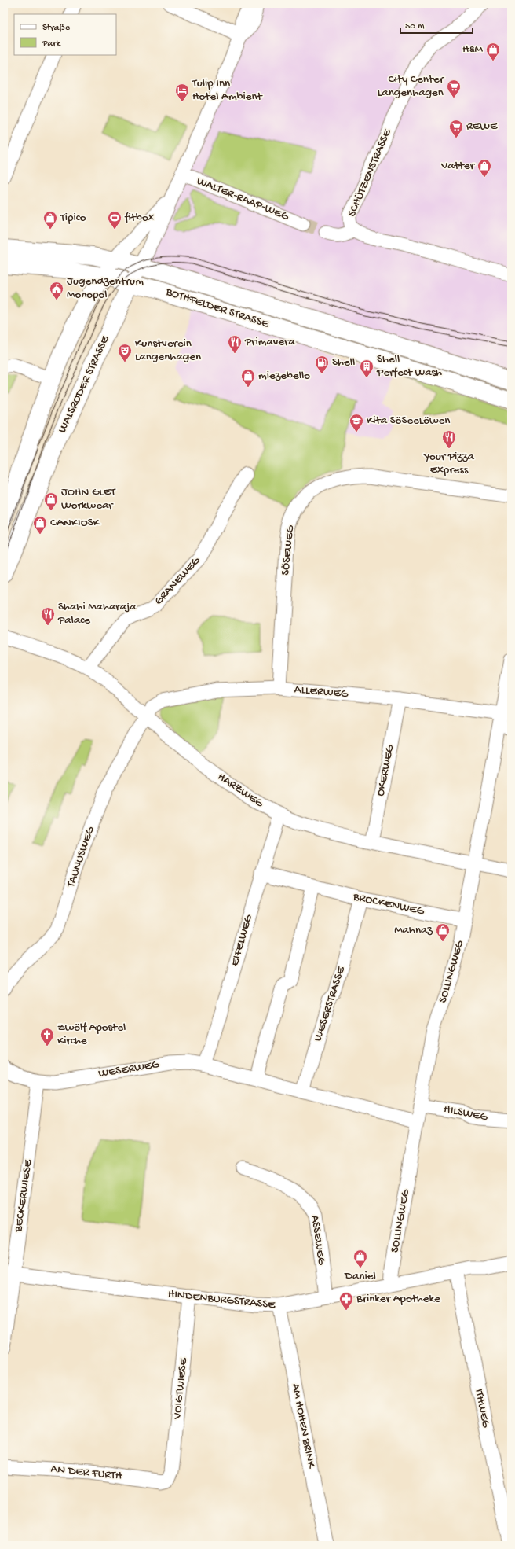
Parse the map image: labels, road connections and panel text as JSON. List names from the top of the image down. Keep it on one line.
{"streets":{"main road":["BOTHFELDER STRASSE","WALSRODER STRASSE"],"street":["SCHÜTZENSTRASSE","WALTER-RAAP-WEG","SÖSEWEG","GRANEWEG","ALLERWEG","OKERWEG","HARZWEG","TAUNUSWEG","BROCKENWEG","EIFELWEG","SOLLINGWEG","WESERSTRASSE","WESERWEG","HILSWEG","BECKERWIESE","ASSEWEG","HINDENBURGSTRASSE","VOIGTWIESE","ITHWEG","AM HOHEN BRINK","AN DER FURTH"]},"crossings":[["WALTER-RAAP-WEG","WALSRODER STRASSE"],["BOTHFELDER STRASSE","WALSRODER STRASSE"],["SÖSEWEG","ALLERWEG"],["GRANEWEG","HARZWEG"],["ALLERWEG","OKERWEG"],["ALLERWEG","HARZWEG"],["ALLERWEG","TAUNUSWEG"],["ALLERWEG","SOLLINGWEG"],["OKERWEG","HARZWEG"],["HARZWEG","TAUNUSWEG"],["HARZWEG","EIFELWEG"],["HARZWEG","SOLLINGWEG"],["BROCKENWEG","EIFELWEG"],["BROCKENWEG","SOLLINGWEG"],["BROCKENWEG","WESERSTRASSE"],["EIFELWEG","WESERWEG"],["SOLLINGWEG","WESERWEG"],["SOLLINGWEG","HILSWEG"],["SOLLINGWEG","HINDENBURGSTRASSE"],["WESERSTRASSE","WESERWEG"],["WESERWEG","BECKERWIESE"],["BECKERWIESE","HINDENBURGSTRASSE"],["ASSEWEG","HINDENBURGSTRASSE"],["HINDENBURGSTRASSE","VOIGTWIESE"],["HINDENBURGSTRASSE","ITHWEG"],["HINDENBURGSTRASSE","AM HOHEN BRINK"],["VOIGTWIESE","AN DER FURTH"]],"places":{"shop":["H&M","Vatter","Tipico","miezebello","JOHN GLET Workwear","CANKIOSK","Mahnaz","Daniel"],"supermarket":["City Center Langenhagen","REWE"],"hotel":["Tulip Inn Hotel Ambient"],"sports":["fitbox"],"public building":["Jugendzentrum Monopol"],"restaurant":["Primavera","Your Pizza Express","Shahi Maharaja Palace"],"theatre":["Kunstverein Langenhagen"],"fuel station":["Shell"],"building":["Shell Perfect Wash"],"school or university":["Kita SöSeeLöwen"],"church":["Zwölf Apostel Kirche"],"pharmacy":["Brinker Apotheke"]},"legend":["Straße","Park"],"scale_bar":"50 m"}
